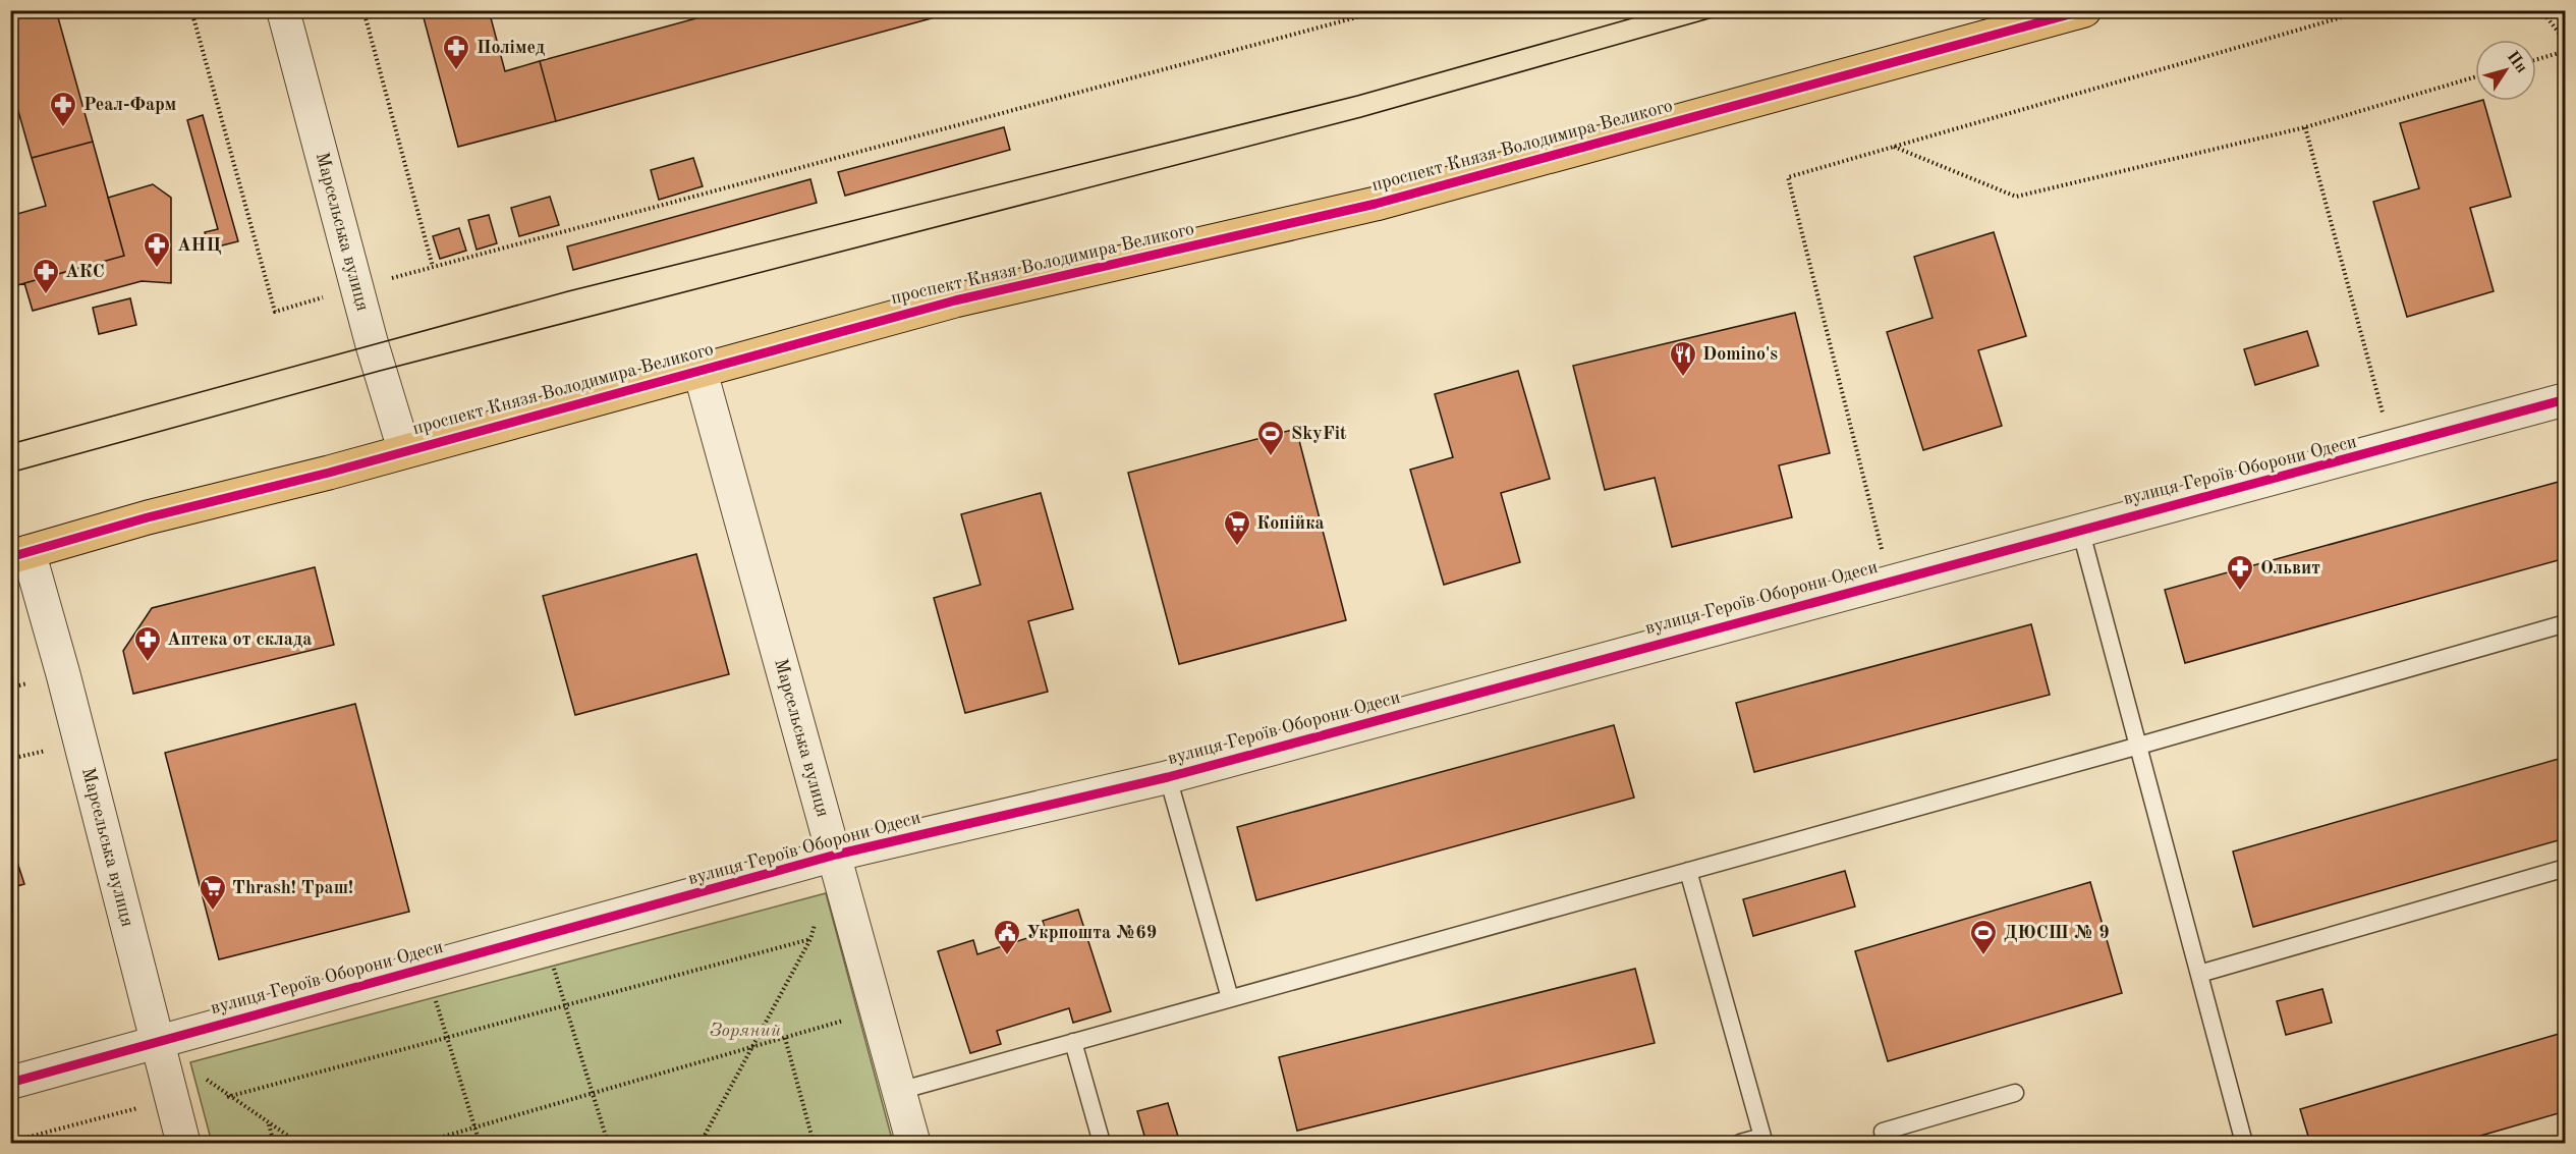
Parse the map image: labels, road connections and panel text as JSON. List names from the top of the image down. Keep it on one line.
{"streets":{"main road":["проспект Князя Володимира Великого"],"street":["Марсельська вулиця","вулиця Героїв Оборони Одеси"]},"crossings":[["проспект Князя Володимира Великого","Марсельська вулиця"],["Марсельська вулиця","вулиця Героїв Оборони Одеси"]],"parks":["Зоряний"],"places":{"pharmacy":["Полімед","Реал-Фарм","АНЦ","АКС","Ольвит","Аптека от склада"],"restaurant":["Domino's"],"sports":["SkyFit","ДЮСШ № 9"],"supermarket":["Копійка","Thrash! Траш!"],"public building":["Укрпошта №69"]},"north":"top right"}
